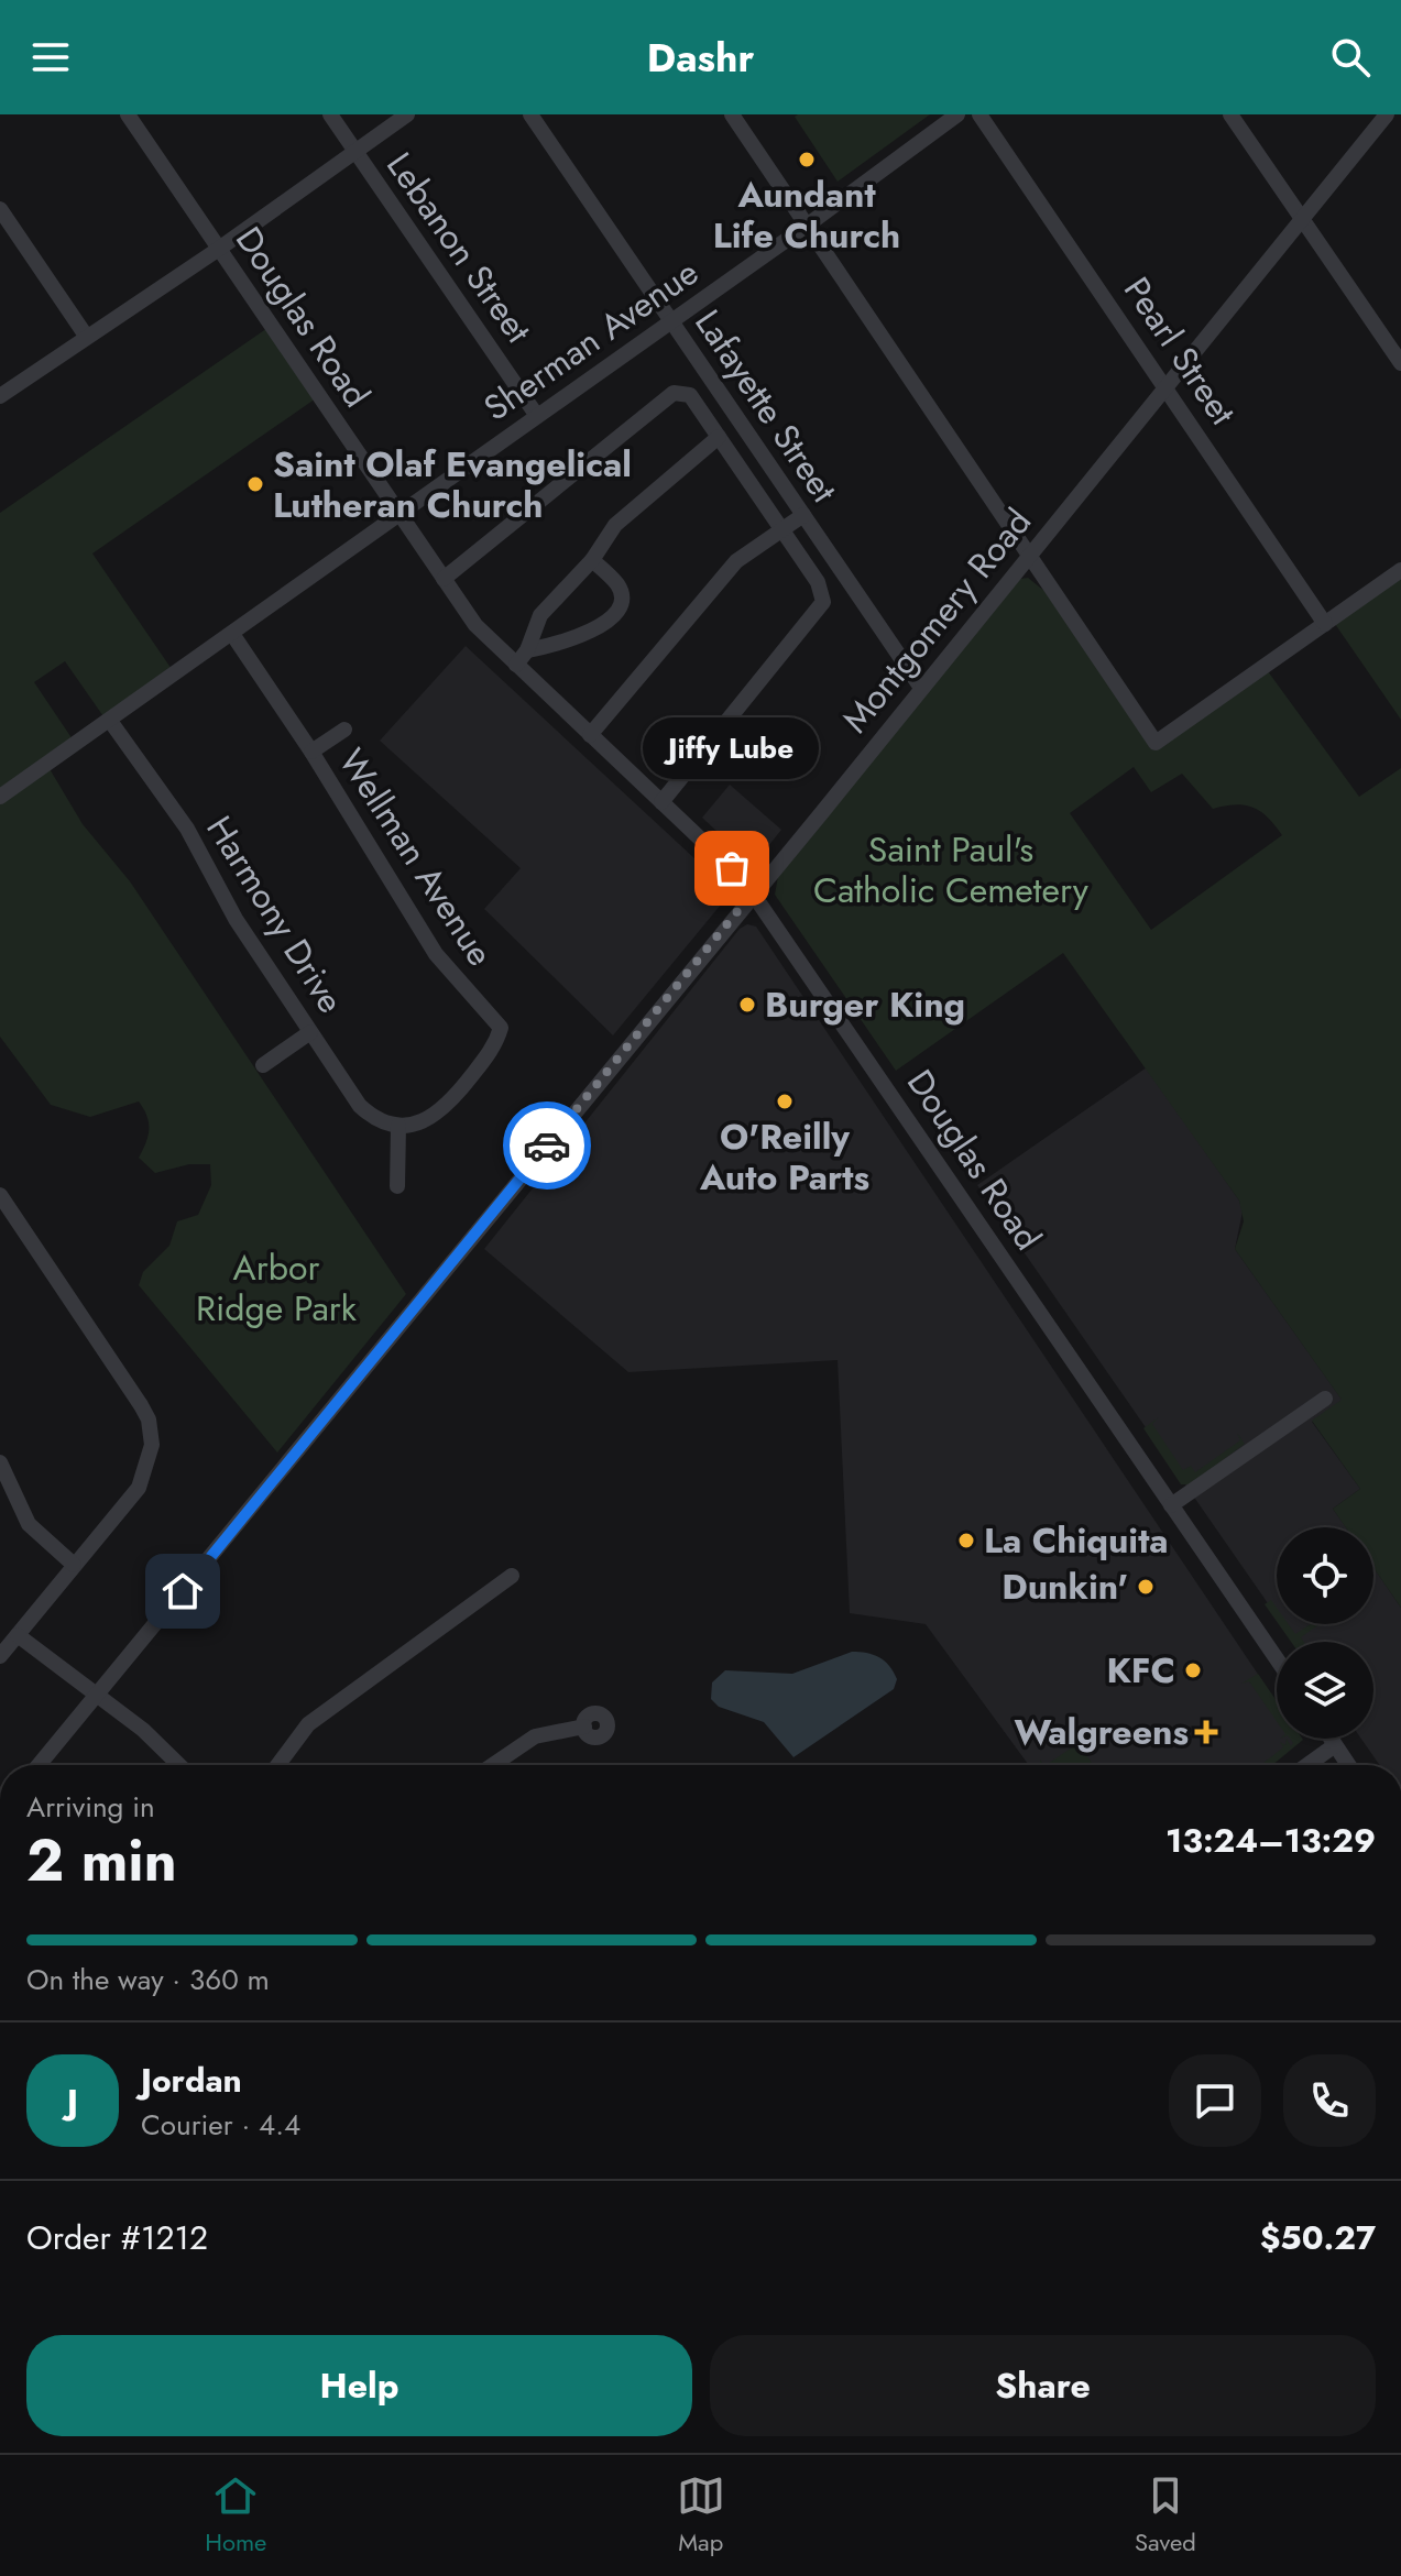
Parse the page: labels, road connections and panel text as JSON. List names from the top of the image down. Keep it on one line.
{"streets":{"street":["Lebanon Street","Douglas Road","Sherman Avenue","Pearl Street","Lafayette Street","Montgomery Road","Wellman Avenue","Harmony Drive"]},"crossings":[["Lebanon Street","Sherman Avenue"],["Douglas Road","Sherman Avenue"],["Douglas Road","Montgomery Road"],["Sherman Avenue","Lafayette Street"],["Sherman Avenue","Wellman Avenue"],["Sherman Avenue","Harmony Drive"],["Pearl Street","Montgomery Road"],["Lafayette Street","Montgomery Road"],["Wellman Avenue","Harmony Drive"]],"parks":["Saint Paul's Catholic Cemetery","Arbor Ridge Park"],"places":{"other":["Aundant Life Church","Saint Olaf Evangelical Lutheran Church","Jiffy Lube","Burger King","O'Reilly Auto Parts","La Chiquita","Dunkin'","KFC"],"health":["Walgreens"]},"page":{"header":"Dashr","bubble":"Jiffy Lube","heading":["2 min","Arriving in","13:24–13:29"],"panel":["Jordan","Courier · 4.4","Order #1212","$50.27"],"bar":"On the way · 360 m","round":"J","buttons":["Help","Share"],"tabs":["Home","Map","Saved"]}}
